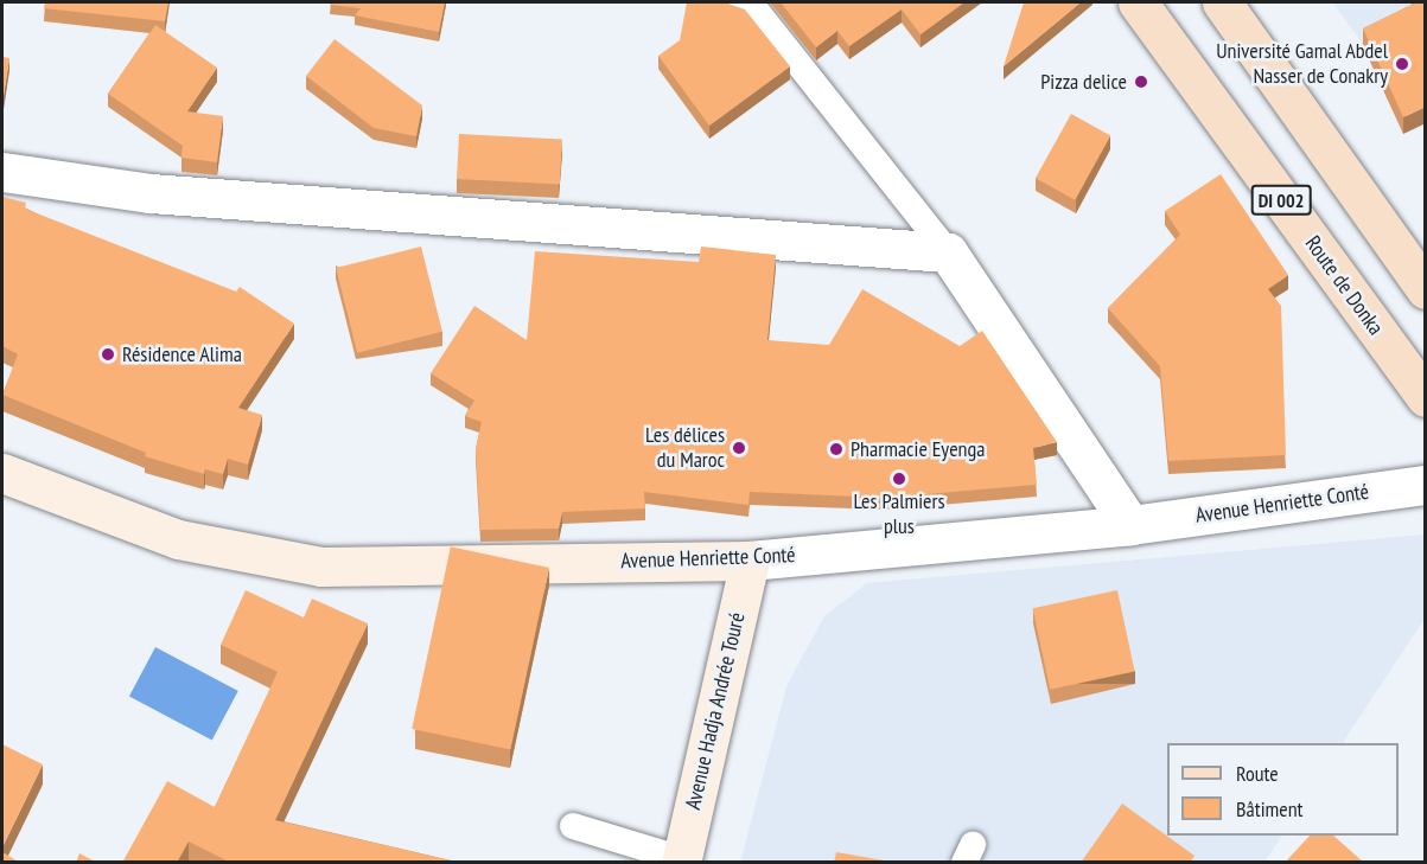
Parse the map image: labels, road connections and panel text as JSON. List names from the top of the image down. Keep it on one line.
{"streets":{"main road":["DI 002","Route de Donka","Avenue Henriette Conté","Avenue Hadja Andrée Touré"]},"crossings":[["Avenue Henriette Conté","Avenue Hadja Andrée Touré"]],"places":["Université Gamal Abdel Nasser de Conakry","Pizza delice","Résidence Alima","Les délices du Maroc","Pharmacie Eyenga","Les Palmiers plus"],"legend":["Route","Bâtiment"]}
